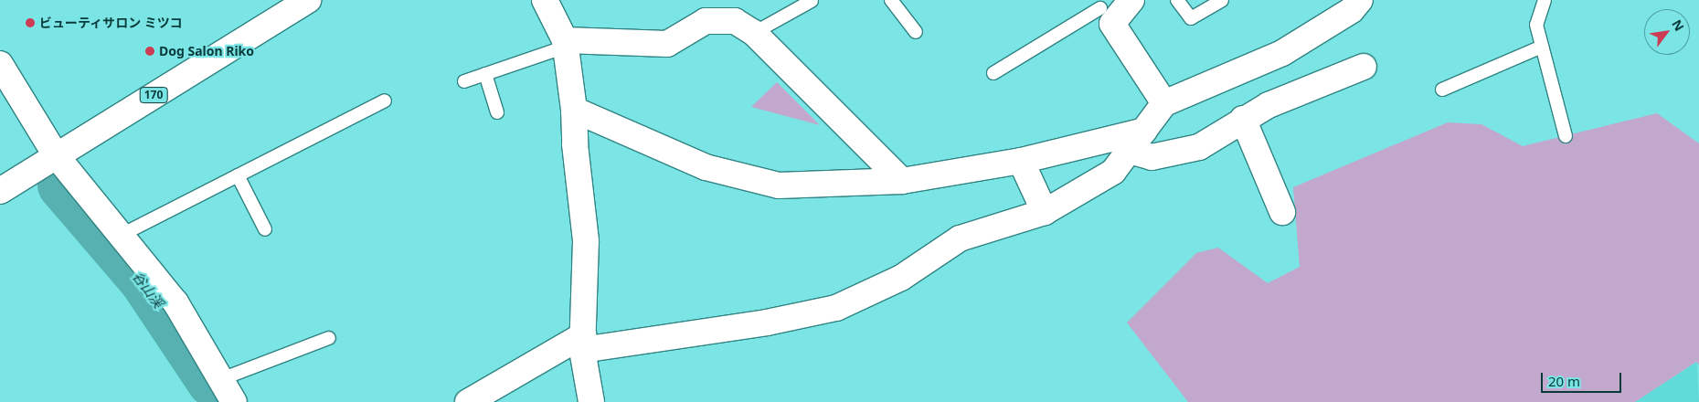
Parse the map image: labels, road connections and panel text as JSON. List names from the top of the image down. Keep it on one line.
{"streets":{"main road":["170"]},"water":["谷山渓"],"places":["ビューティサロン ミツコ","Dog Salon Riko"],"scale_bar":"20 m","north":"top right"}
